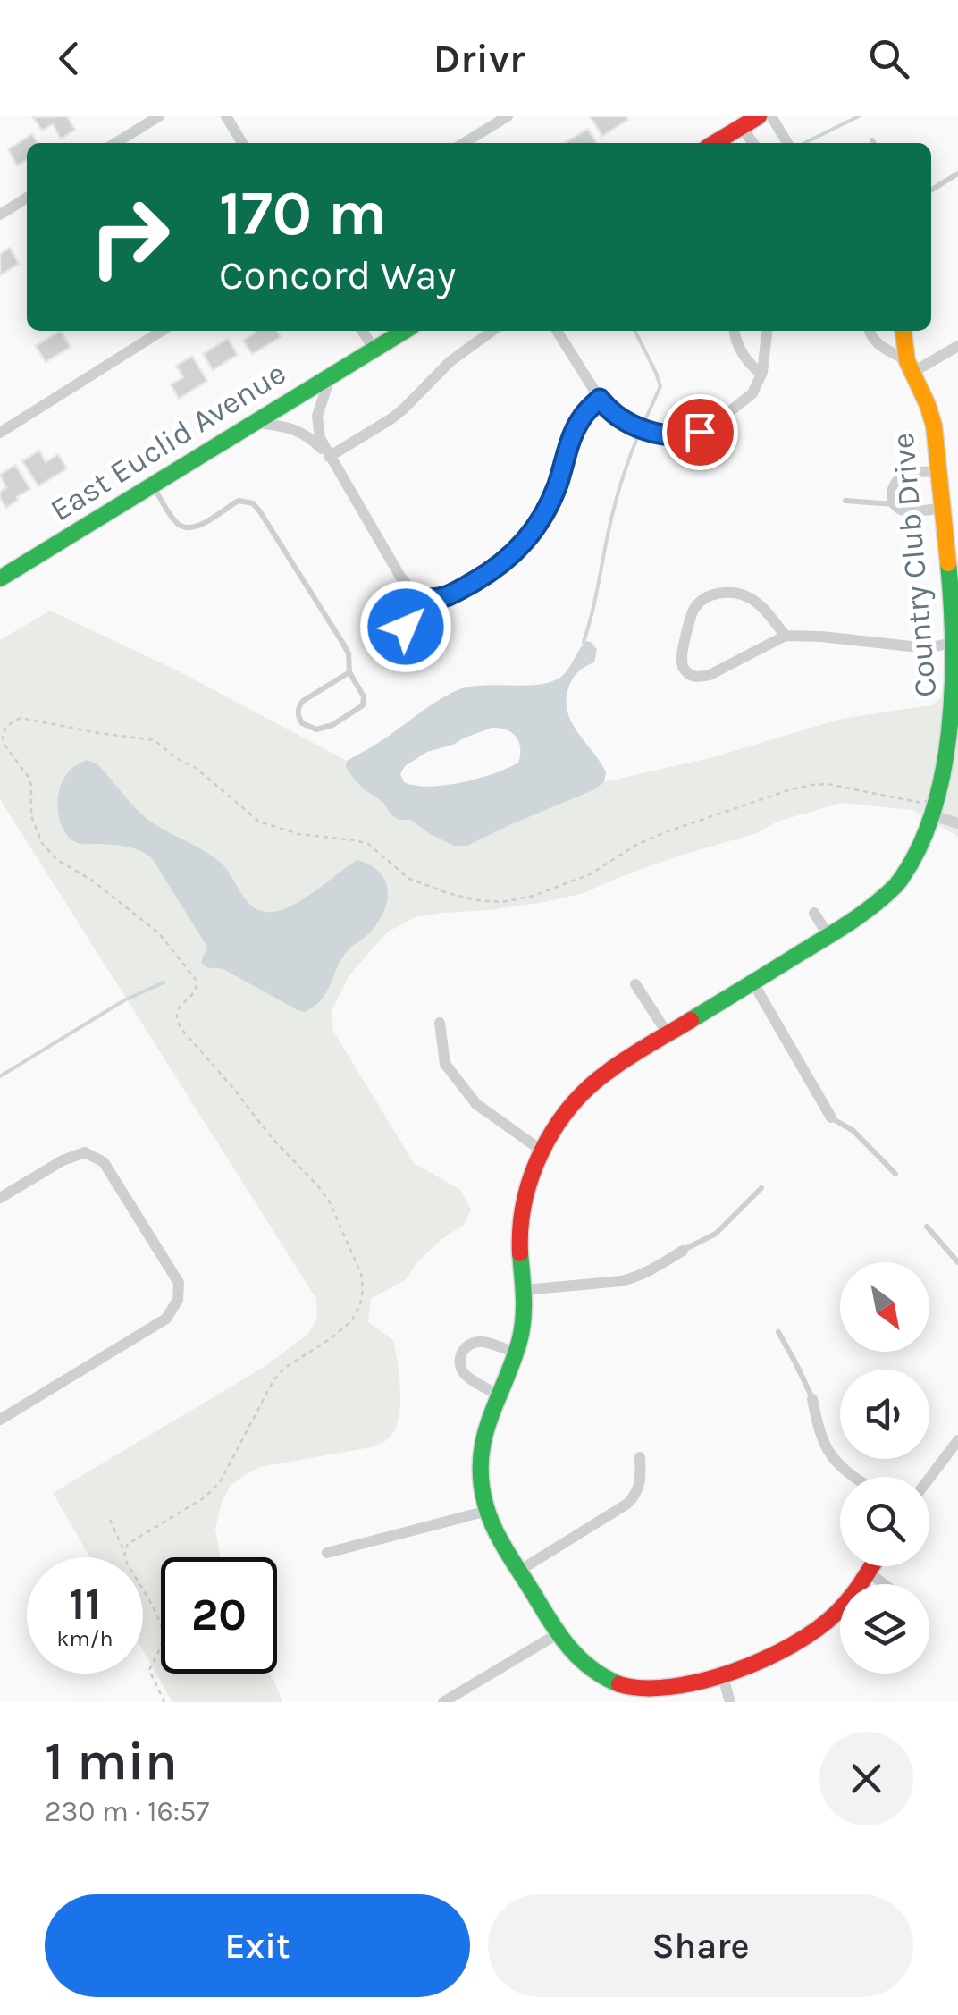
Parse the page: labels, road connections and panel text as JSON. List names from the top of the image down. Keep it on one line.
{"streets":{"street":["East Euclid Avenue","Country Club Drive"]},"north":"bottom right","page":{"header":"Drivr","turn":["170 m","Concord Way"],"speed":"11 km/h","limit":"20","heading":["1 min","230 m · 16:57"],"buttons":["Exit","Share"]}}
